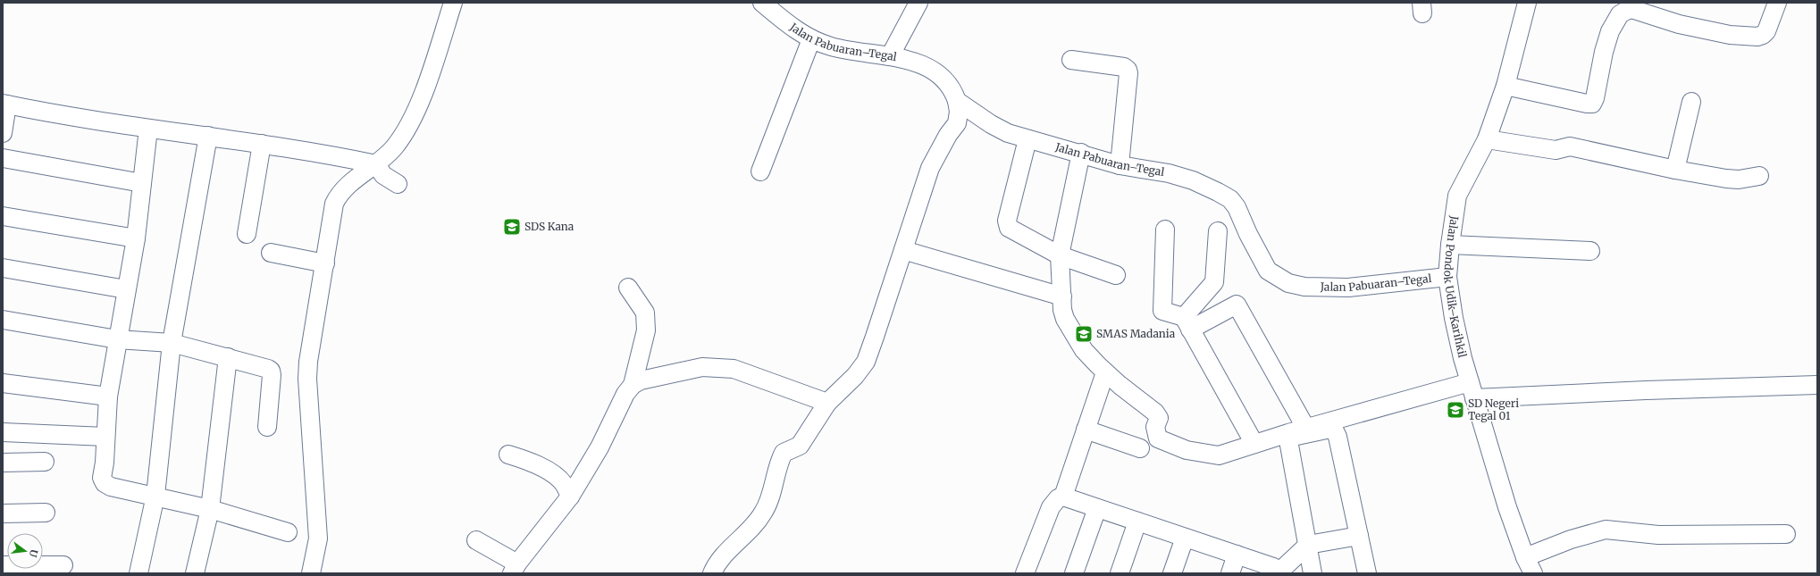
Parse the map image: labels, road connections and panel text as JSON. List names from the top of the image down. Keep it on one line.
{"streets":{"street":["Jalan Pabuaran–Tegal","Jalan Pondok Udik–Karihkil"]},"crossings":[["Jalan Pabuaran–Tegal","Jalan Pondok Udik–Karihkil"]],"places":{"school or university":["SDS Kana","SMAS Madania","SD Negeri Tegal 01"]},"north":"right"}
